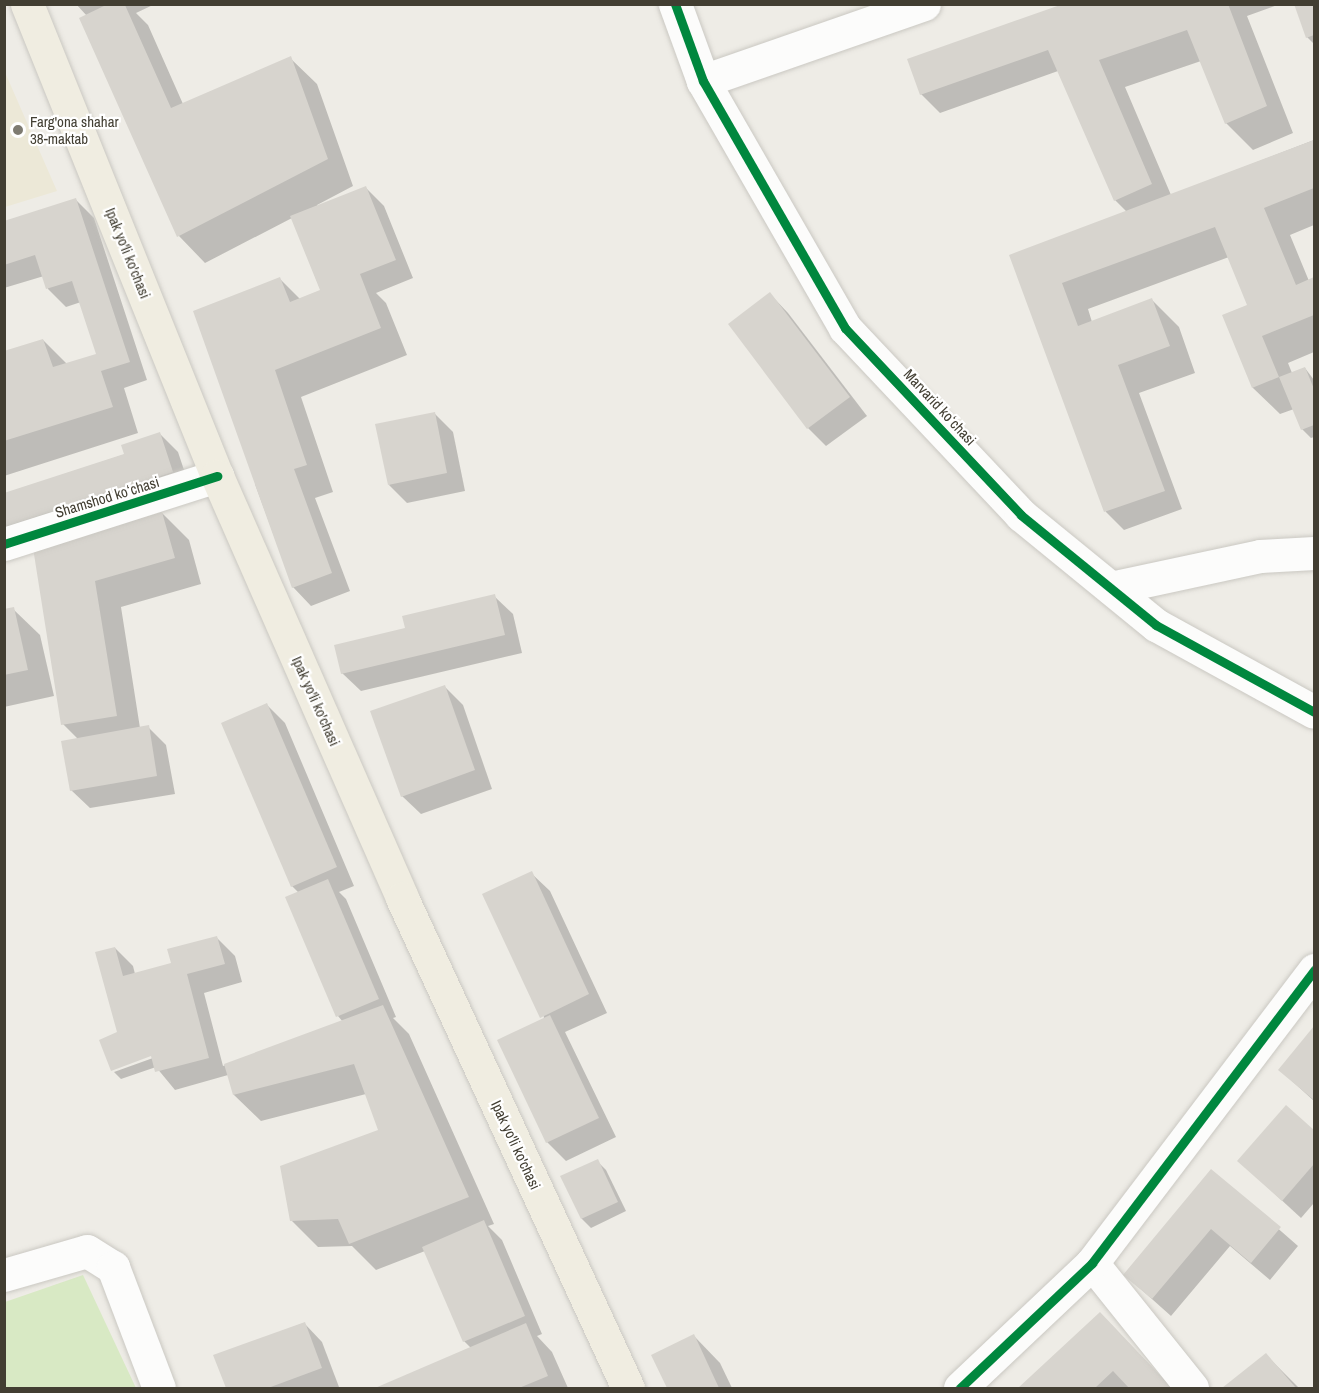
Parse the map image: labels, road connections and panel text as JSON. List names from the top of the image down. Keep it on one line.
{"streets":{"main road":["Ipak yo'li ko'chasi"],"street":["Marvarid koʻchasi","Shamshod koʻchasi"]},"crossings":[["Ipak yo'li ko'chasi","Shamshod koʻchasi"]],"places":["Farg'ona shahar 38-maktab"]}
